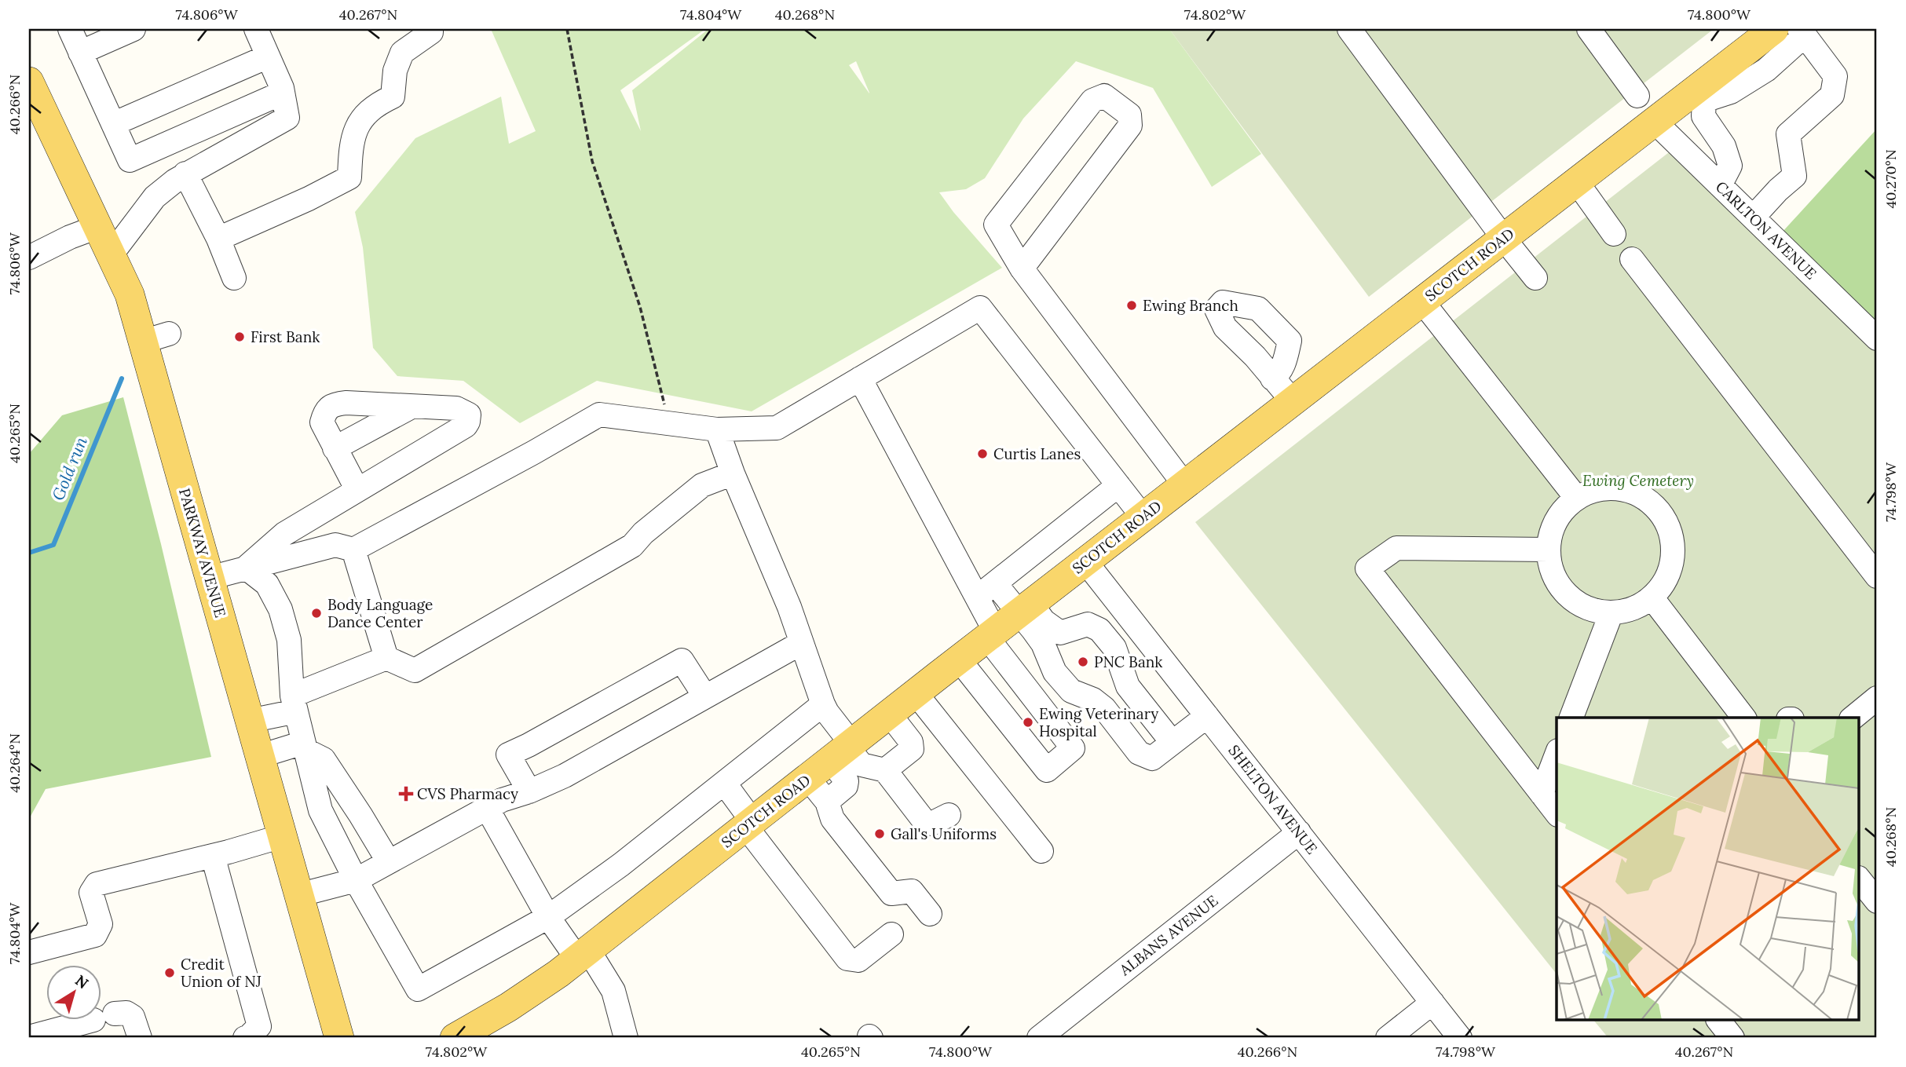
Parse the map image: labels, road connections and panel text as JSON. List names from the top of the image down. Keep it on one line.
{"streets":{"main road":["SCOTCH ROAD","PARKWAY AVENUE"],"street":["CARLTON AVENUE","SHELTON AVENUE","ALBANS AVENUE"]},"crossings":[["CARLTON AVENUE","SCOTCH ROAD"],["SCOTCH ROAD","SHELTON AVENUE"],["SHELTON AVENUE","ALBANS AVENUE"]],"water":["Gold run"],"parks":["Ewing Cemetery"],"places":{"other":["Ewing Branch","First Bank","Curtis Lanes","Body Language Dance Center","PNC Bank","Ewing Veterinary Hospital","Gall's Uniforms","Credit Union of NJ"],"health":["CVS Pharmacy"]},"north":"top right","coordinates":["74.806°W","40.267°N","74.804°W","40.268°N","74.802°W","74.800°W","40.266°N","40.270°N","40.265°N","74.798°W","40.264°N"]}
